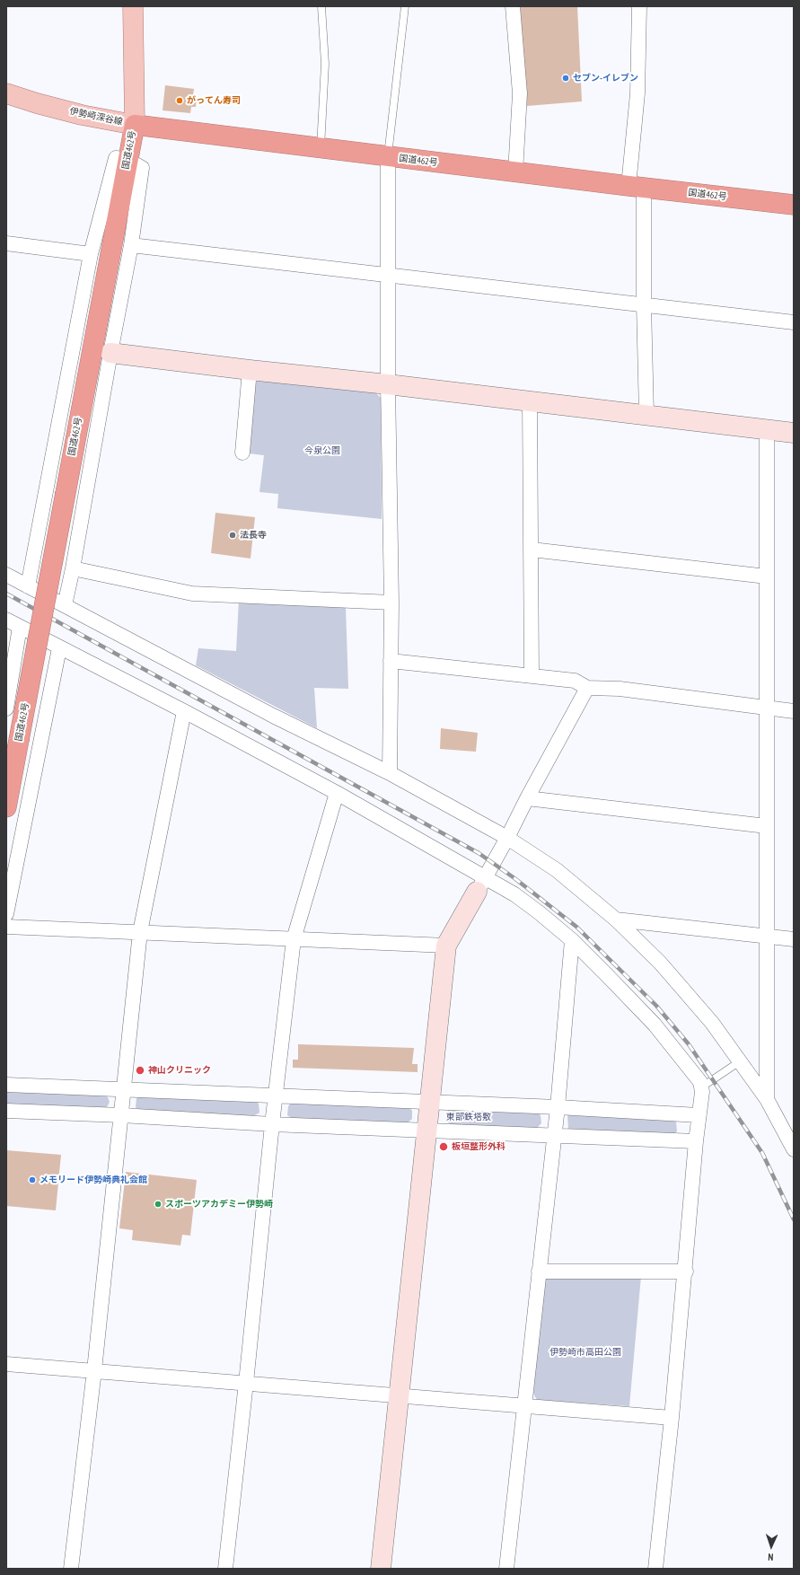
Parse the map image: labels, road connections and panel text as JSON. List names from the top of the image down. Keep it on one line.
{"streets":{"highway":["国道462号"],"main road":["伊勢崎深谷線"]},"crossings":[["伊勢崎深谷線","国道462号"]],"parks":["今泉公園","東部鉄塔敷","伊勢崎市高田公園"],"places":["セブン-イレブン","がってん寿司","法長寺","神山クリニック","板垣整形外科","メモリード伊勢崎典礼会館","スポーツアカデミー伊勢崎"],"north":"bottom"}
